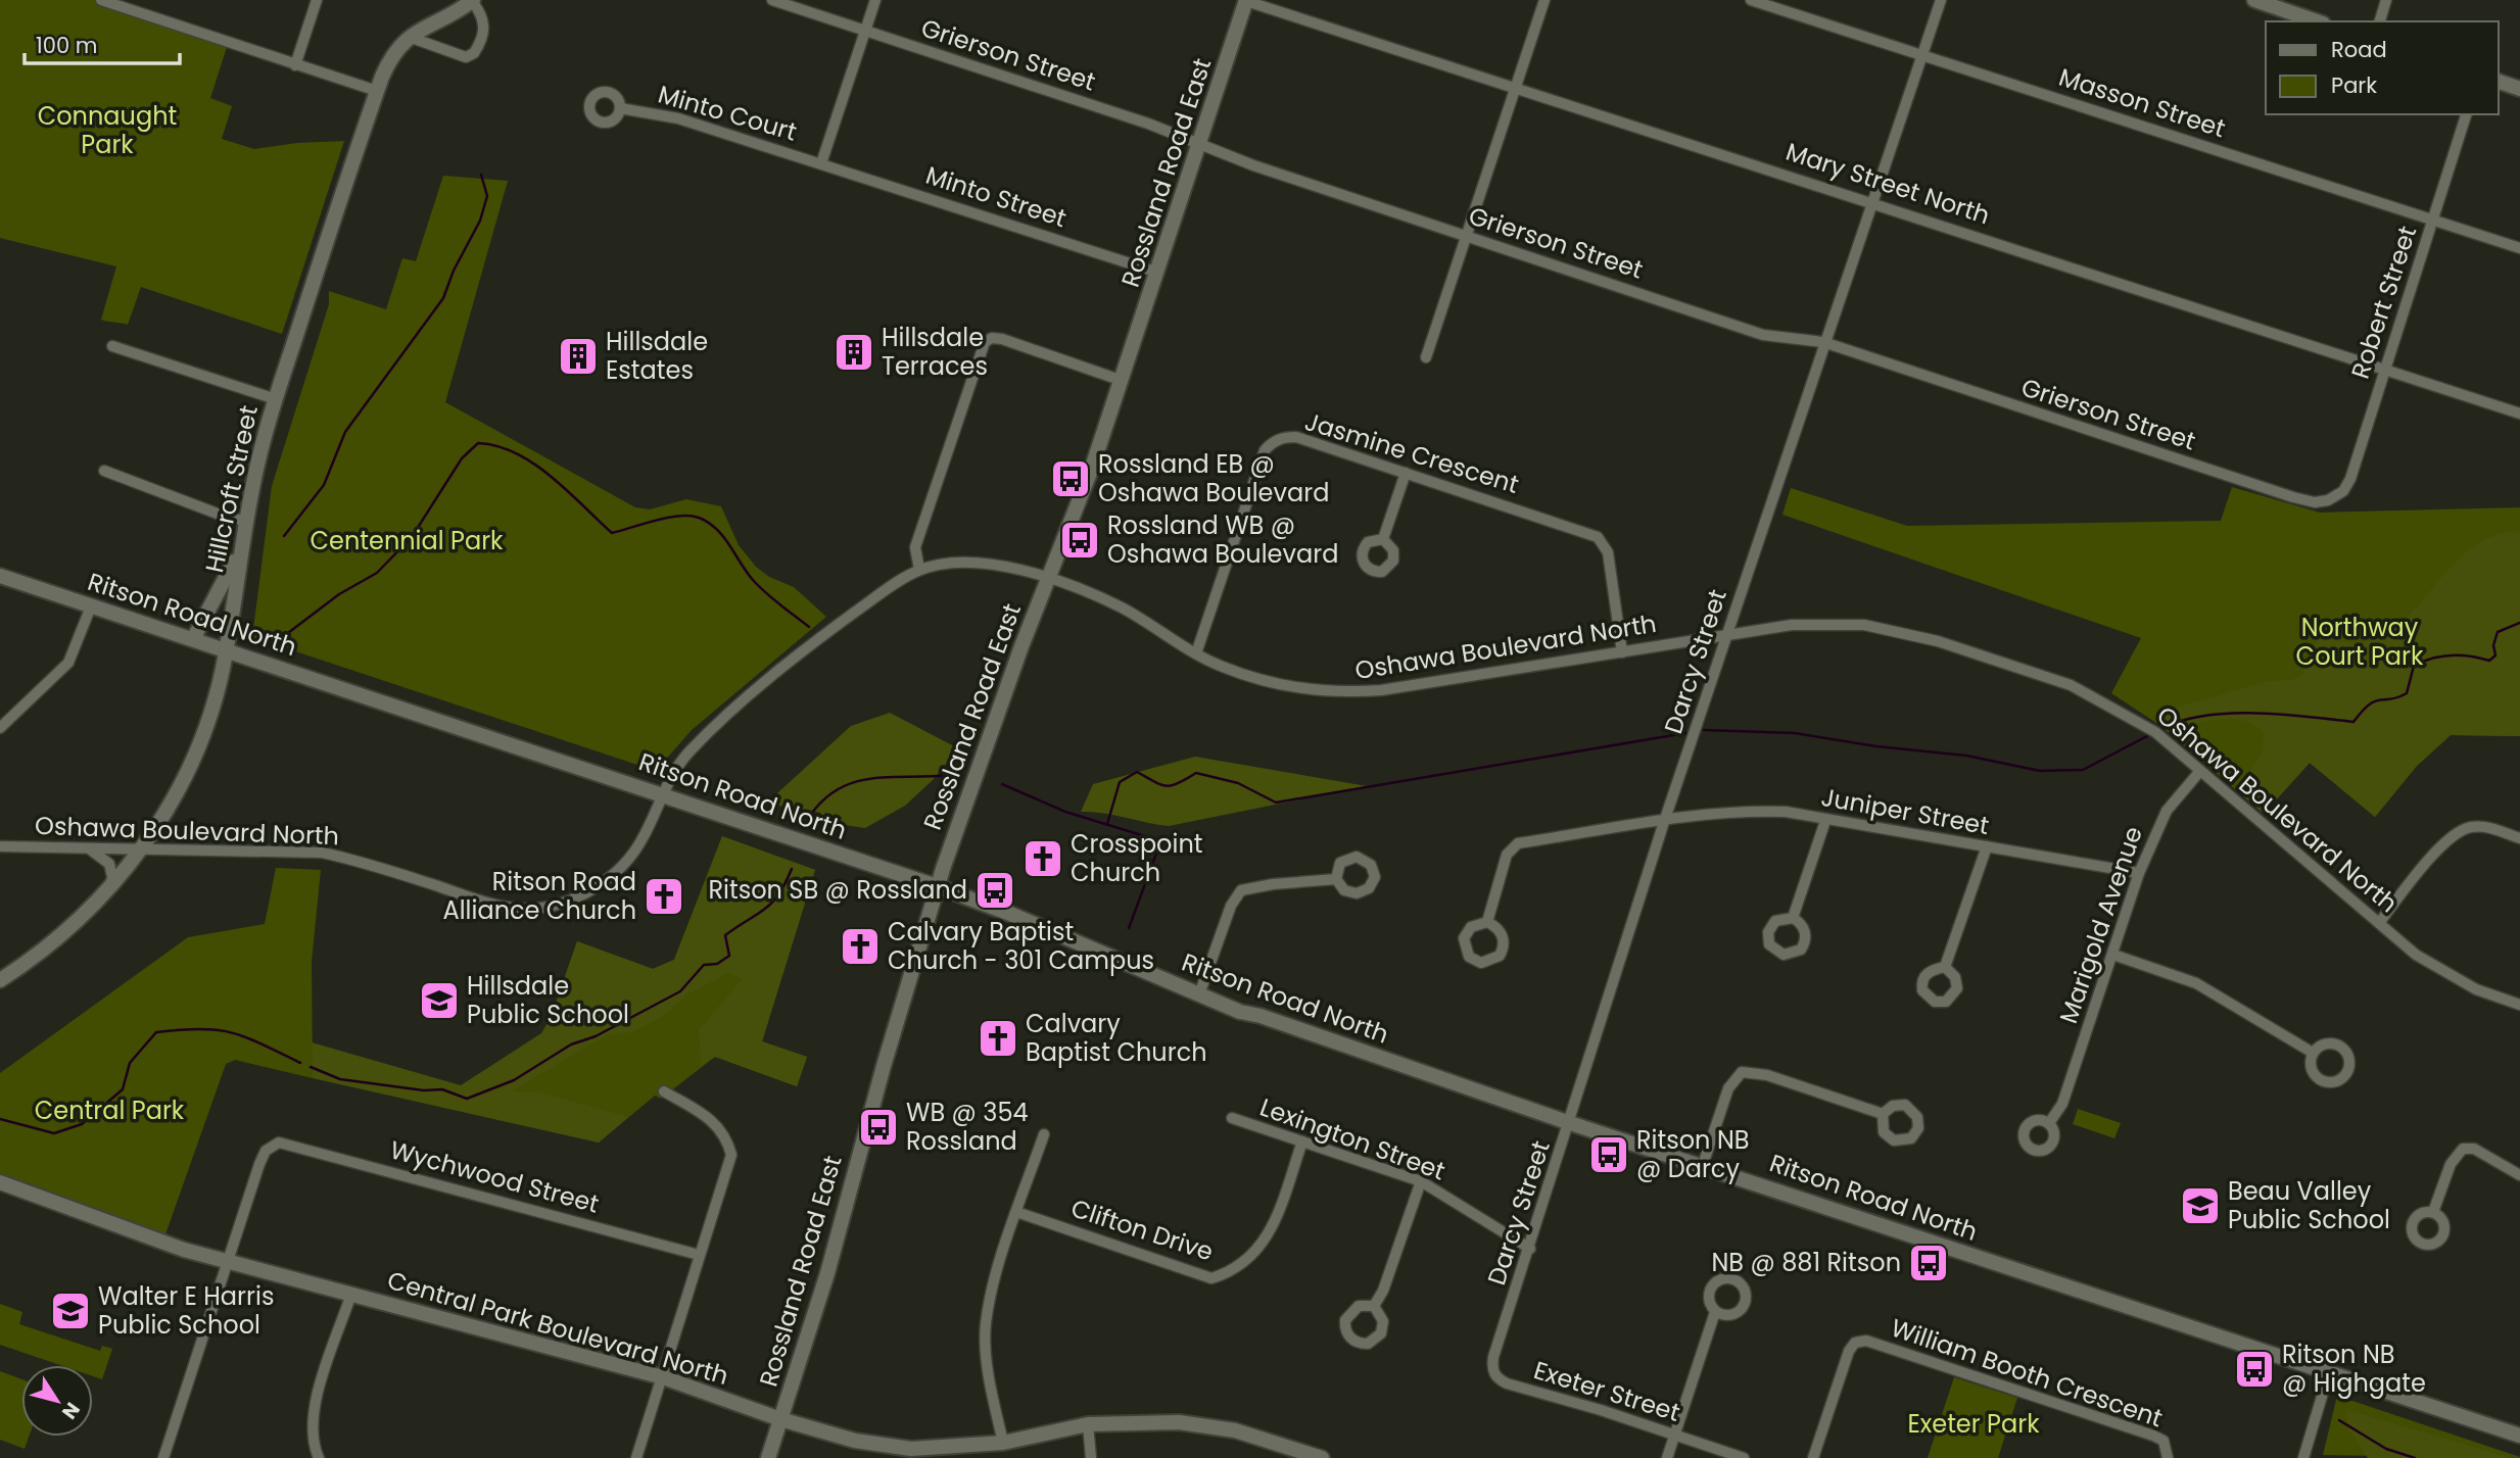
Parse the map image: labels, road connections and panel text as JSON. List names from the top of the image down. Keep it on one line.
{"streets":{"main road":["Rossland Road East","Hillcroft Street","Ritson Road North","Central Park Boulevard North"],"street":["Grierson Street","Masson Street","Minto Court","Mary Street North","Minto Street","Robert Street","Jasmine Crescent","Oshawa Boulevard North","Darcy Street","Juniper Street","Marigold Avenue","Lexington Street","Wychwood Street","Clifton Drive","William Booth Crescent","Exeter Street"]},"crossings":[["Grierson Street","Rossland Road East"],["Grierson Street","Robert Street"],["Grierson Street","Darcy Street"],["Masson Street","Robert Street"],["Masson Street","Darcy Street"],["Minto Court","Minto Street"],["Rossland Road East","Mary Street North"],["Rossland Road East","Minto Street"],["Rossland Road East","Ritson Road North"],["Rossland Road East","Oshawa Boulevard North"],["Rossland Road East","Central Park Boulevard North"],["Mary Street North","Robert Street"],["Mary Street North","Darcy Street"],["Jasmine Crescent","Oshawa Boulevard North"],["Hillcroft Street","Ritson Road North"],["Hillcroft Street","Oshawa Boulevard North"],["Ritson Road North","Oshawa Boulevard North"],["Ritson Road North","Darcy Street"],["Oshawa Boulevard North","Darcy Street"],["Oshawa Boulevard North","Marigold Avenue"],["Darcy Street","Juniper Street"],["Darcy Street","Lexington Street"],["Darcy Street","Exeter Street"],["Juniper Street","Marigold Avenue"],["Lexington Street","Clifton Drive"],["Wychwood Street","Central Park Boulevard North"]],"parks":["Connaught Park","Centennial Park","Northway Court Park","Central Park","Exeter Park"],"places":{"building":["Hillsdale Terraces","Hillsdale Estates"],"bus stop":["Rossland EB @ Oshawa Boulevard","Rossland WB @ Oshawa Boulevard","Ritson SB @ Rossland","WB @ 354 Rossland","Ritson NB @ Darcy","NB @ 881 Ritson","Ritson NB @ Highgate"],"church":["Crosspoint Church","Ritson Road Alliance Church","Calvary Baptist Church - 301 Campus","Calvary Baptist Church"],"school or university":["Hillsdale Public School","Beau Valley Public School","Walter E Harris Public School"]},"legend":["Road","Park"],"scale_bar":"100 m","north":"bottom right"}
